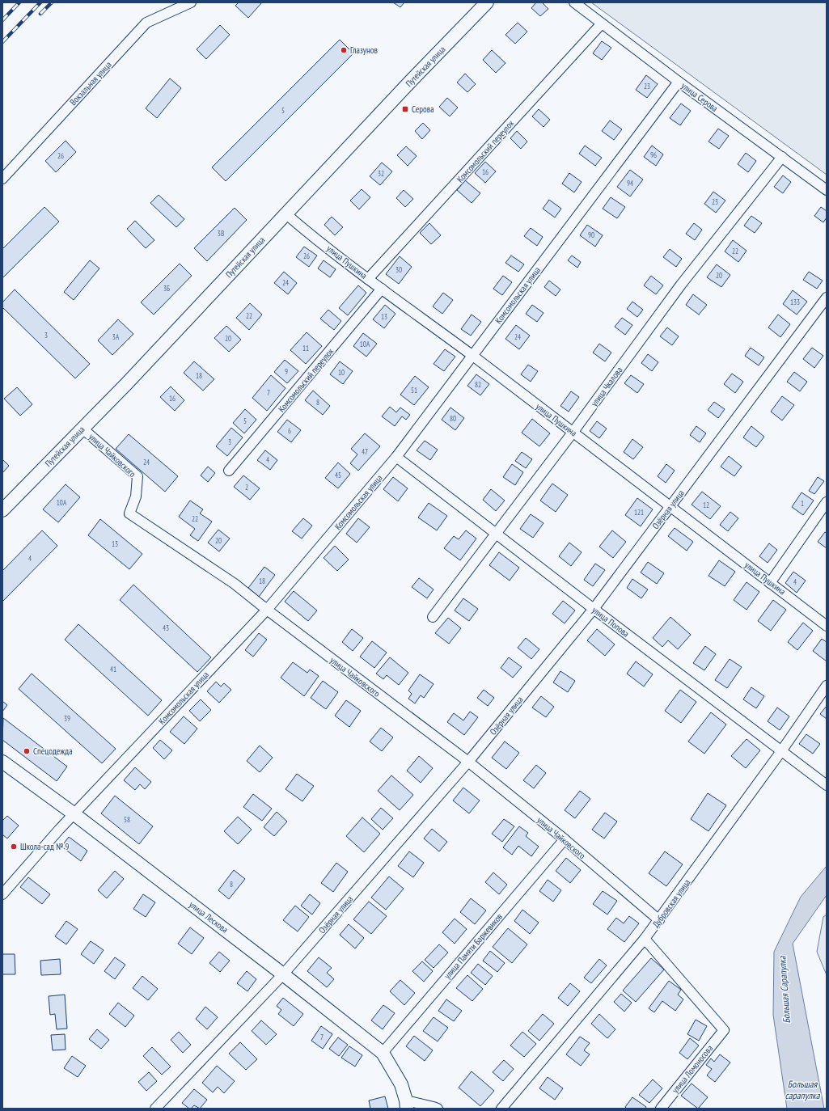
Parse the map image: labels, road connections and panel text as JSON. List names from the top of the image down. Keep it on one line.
{"streets":{"main road":["Путейская улица","улица Лескова"],"street":["Вокзальная улица","улица Серова","Комсомольский переулок","улица Пушкина","Комсомольская улица","улица Чкалова","улица Чайковского","Озёрная улица","улица Попова","Дубровская улица","улица Памяти Баржевиков","улица Ломоносова"]},"crossings":[["Путейская улица","улица Пушкина"],["Путейская улица","улица Чайковского"],["улица Серова","Комсомольский переулок"],["улица Серова","Комсомольская улица"],["улица Серова","улица Чкалова"],["Комсомольский переулок","улица Пушкина"],["улица Пушкина","Комсомольская улица"],["улица Пушкина","улица Чкалова"],["улица Пушкина","Озёрная улица"],["Комсомольская улица","улица Чайковского"],["Комсомольская улица","улица Попова"],["Комсомольская улица","улица Лескова"],["улица Чкалова","улица Попова"],["улица Чайковского","Озёрная улица"],["улица Чайковского","Дубровская улица"],["улица Чайковского","улица Памяти Баржевиков"],["Озёрная улица","улица Попова"],["Озёрная улица","улица Лескова"],["улица Попова","Дубровская улица"],["Дубровская улица","улица Ломоносова"],["улица Лескова","улица Памяти Баржевиков"]],"water":["Большая Сарапулка","Большая сарапулка"],"places":{"other":["Глазунов","Спецодежда","Школа-сад № 9"],"transit":["Серова"]},"house_numbers":["23","5","96","26","16","32","94","23","3В","90","22","26","30","20","24","3Б","133","22","13","3","3А","24","20","10А","11","9","10","18","82","51","7","16","8","80","5","6","3","47","4","24","45","2","10А","1","12","121","22","20","13","4","18","4","43","41","39","58","8","7"]}
